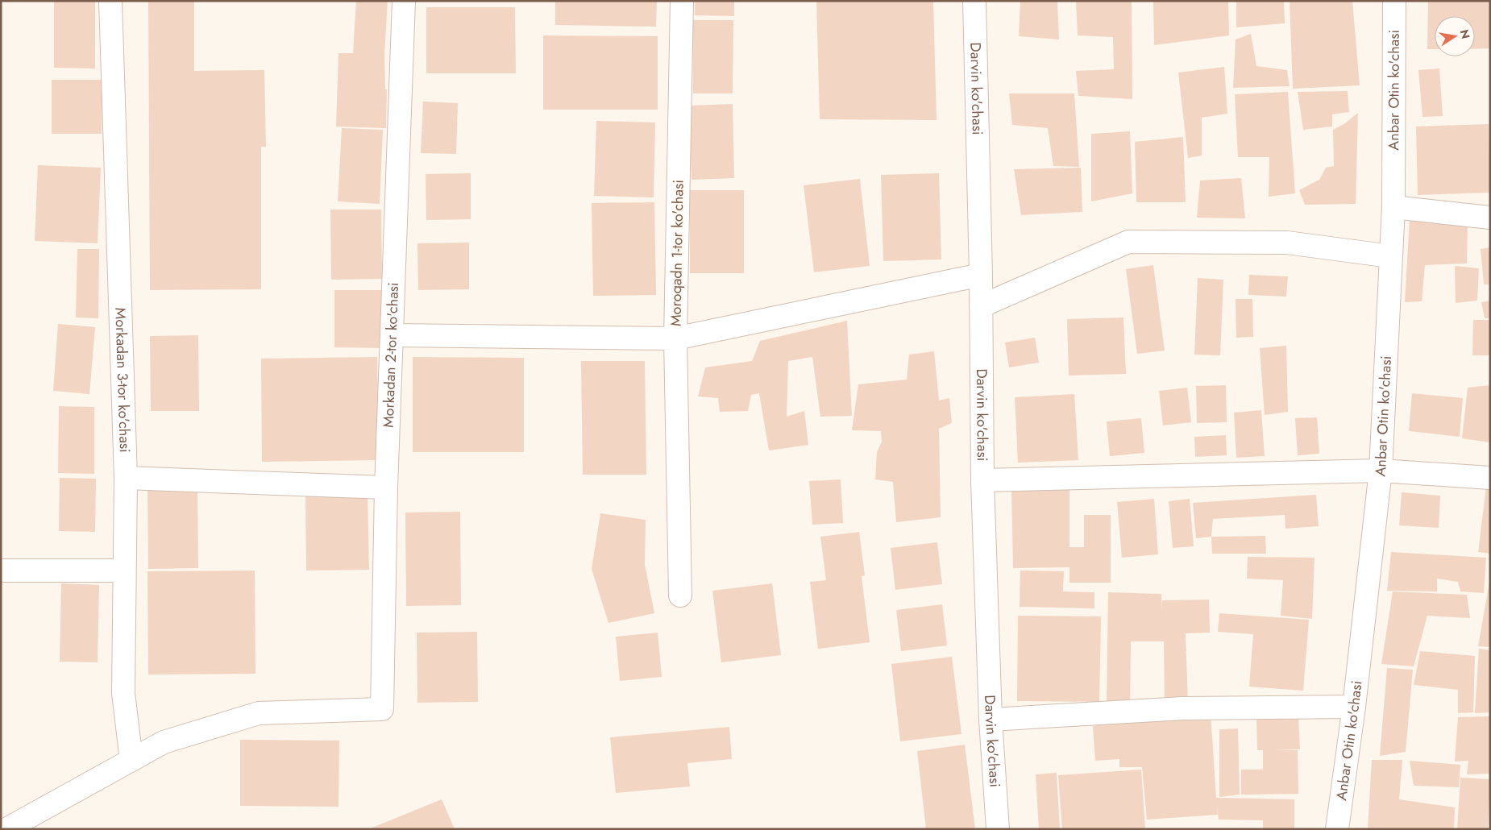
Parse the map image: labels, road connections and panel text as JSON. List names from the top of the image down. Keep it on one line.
{"streets":{"street":["Darvin ko'chasi","Anbar Otin ko'chasi","Morоqadn 1-tor ko'chasi","Morkadan 2-tor ko'chasi","Morkadan 3-tor ko'chasi"]},"crossings":[["Darvin ko'chasi","Morоqadn 1-tor ko'chasi"],["Morkadan 2-tor ko'chasi","Morkadan 3-tor ko'chasi"]],"north":"right"}
